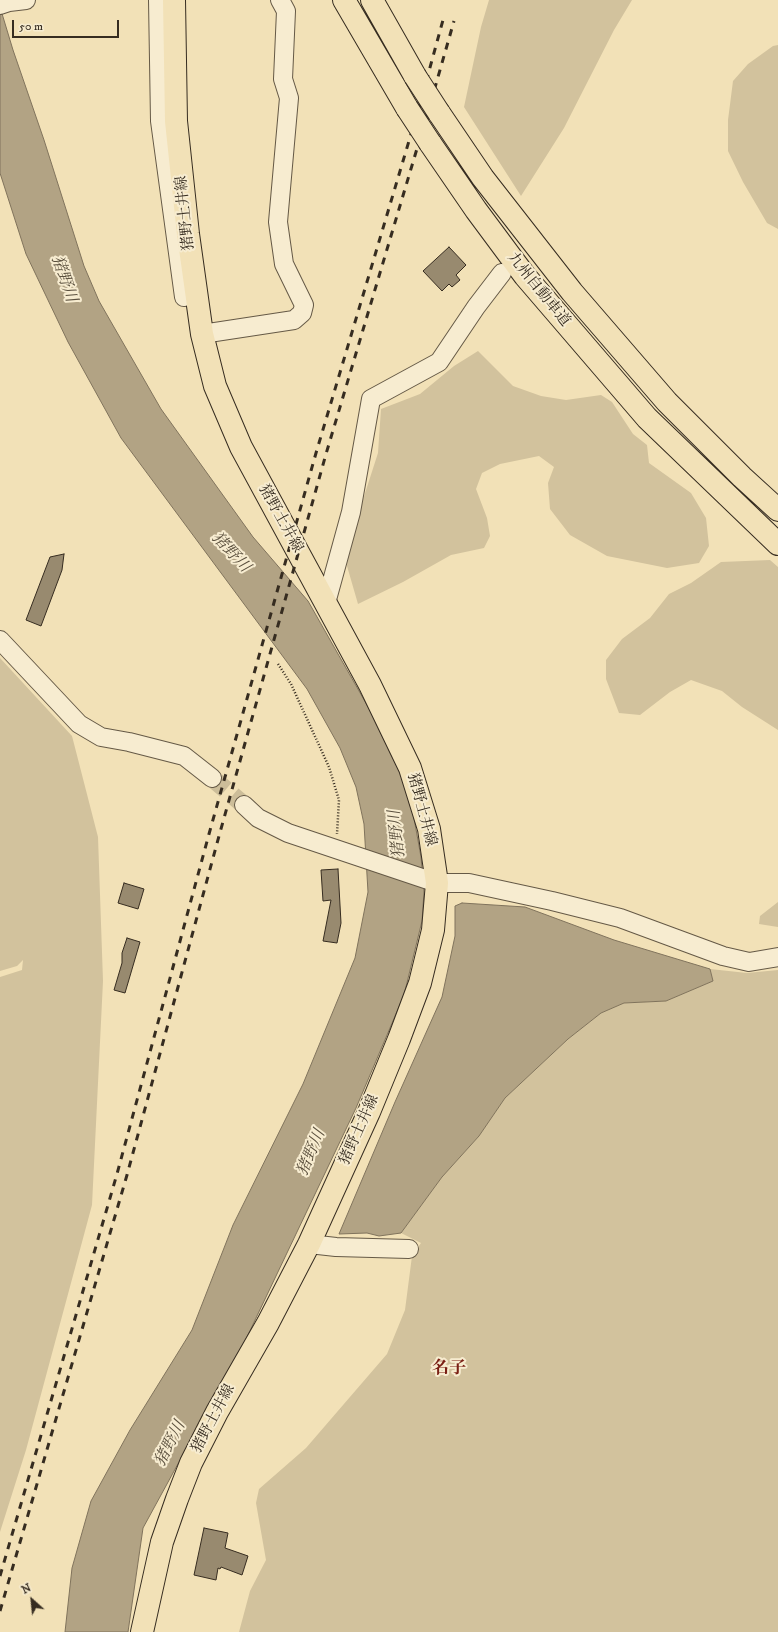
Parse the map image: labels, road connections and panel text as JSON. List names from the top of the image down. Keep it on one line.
{"streets":{"main road":["猪野土井線","九州自動車道"]},"districts":["名子"],"water":["猪野川"],"scale_bar":"50 m","north":"top left"}
